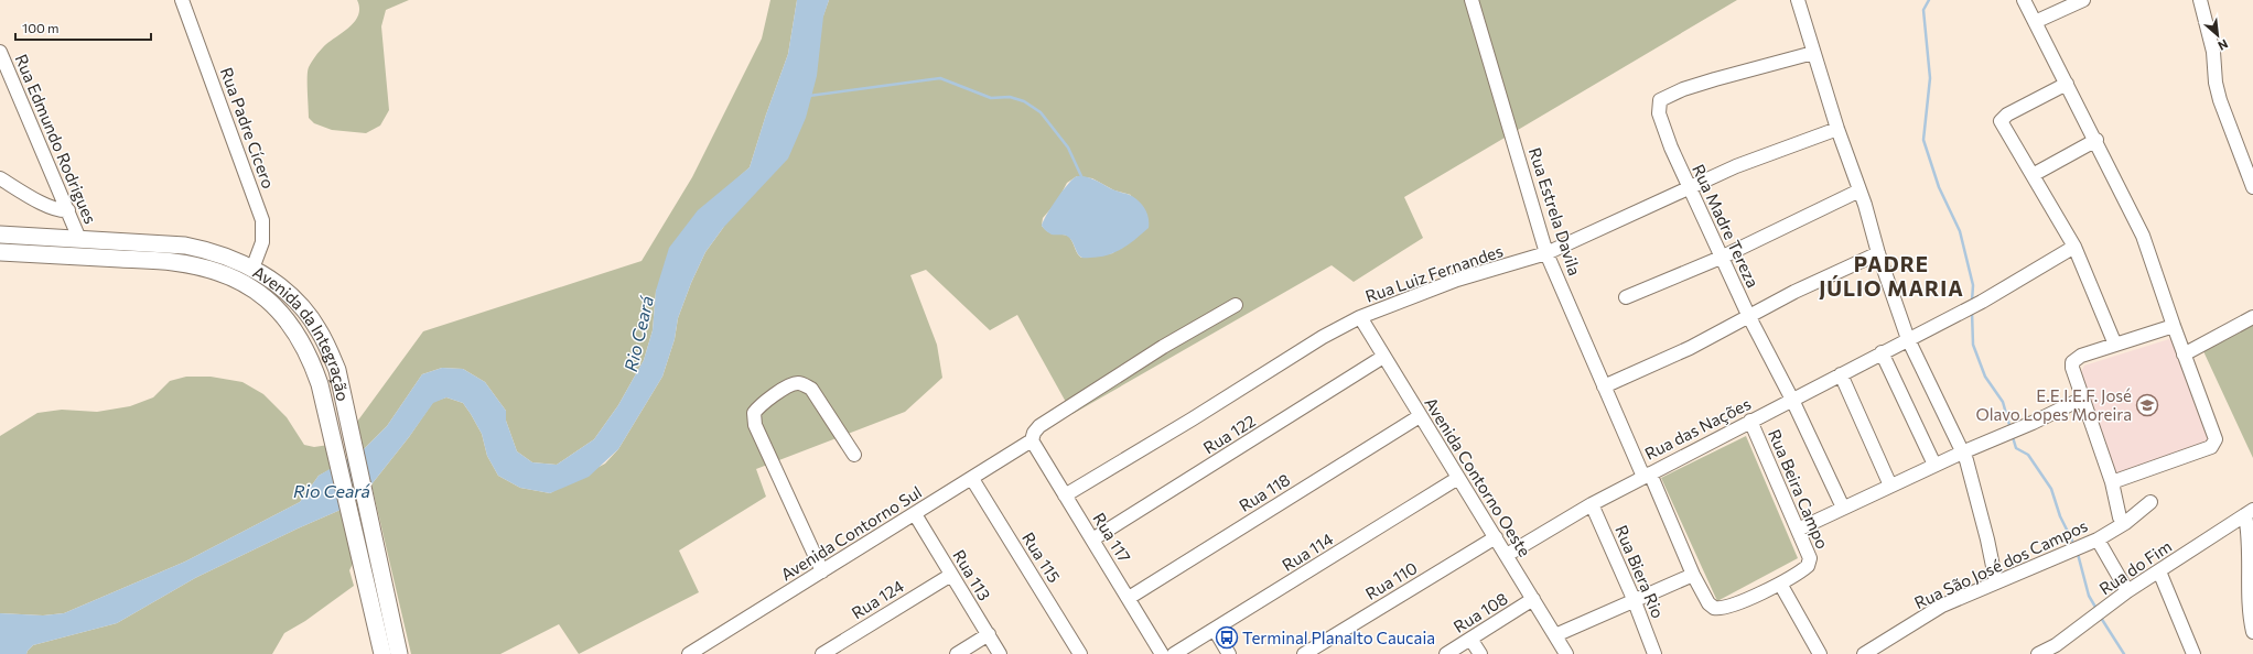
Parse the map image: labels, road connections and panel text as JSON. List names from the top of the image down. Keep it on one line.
{"streets":{"main road":["Avenida da Integração"],"street":["Rua Padre Cícero","Rua Edmundo Rodrigues","Rua Estrela Davila","Rua Madre Tereza","Rua Luiz Fernandes","Rua das Nações","Rua 122","Avenida Contorno Oeste","Rua Beira Campo","Rua 118","Avenida Contorno Sul","Rua 117","Rua 114","Rua 115","Rua São José dos Campos","Rua do Fim","Rua Biera Rio","Rua 113","Rua 110","Rua 124","Rua 108"]},"crossings":[["Rua Padre Cícero","Avenida da Integração"],["Rua Edmundo Rodrigues","Avenida da Integração"],["Rua Estrela Davila","Rua Luiz Fernandes"],["Rua Estrela Davila","Rua das Nações"],["Rua Estrela Davila","Rua Beira Campo"],["Rua Madre Tereza","Rua Luiz Fernandes"],["Rua Madre Tereza","Rua das Nações"],["Rua Luiz Fernandes","Avenida Contorno Oeste"],["Rua Luiz Fernandes","Rua 117"],["Rua das Nações","Avenida Contorno Oeste"],["Rua das Nações","Rua Beira Campo"],["Rua das Nações","Rua Biera Rio"],["Rua 122","Avenida Contorno Oeste"],["Rua 122","Rua 117"],["Avenida Contorno Oeste","Rua 118"],["Avenida Contorno Oeste","Rua 114"],["Avenida Contorno Oeste","Rua 110"],["Avenida Contorno Oeste","Rua 108"],["Rua 118","Rua 117"],["Avenida Contorno Sul","Rua 117"],["Avenida Contorno Sul","Rua 115"],["Avenida Contorno Sul","Rua 113"],["Rua 113","Rua 124"]],"districts":["PADRE JÚLIO MARIA"],"water":["Rio Ceará"],"places":{"school or university":["E.E.I.E.F. José Olavo Lopes Moreira"],"bus stop":["Terminal Planalto Caucaia"]},"scale_bar":"100 m","north":"bottom right"}
